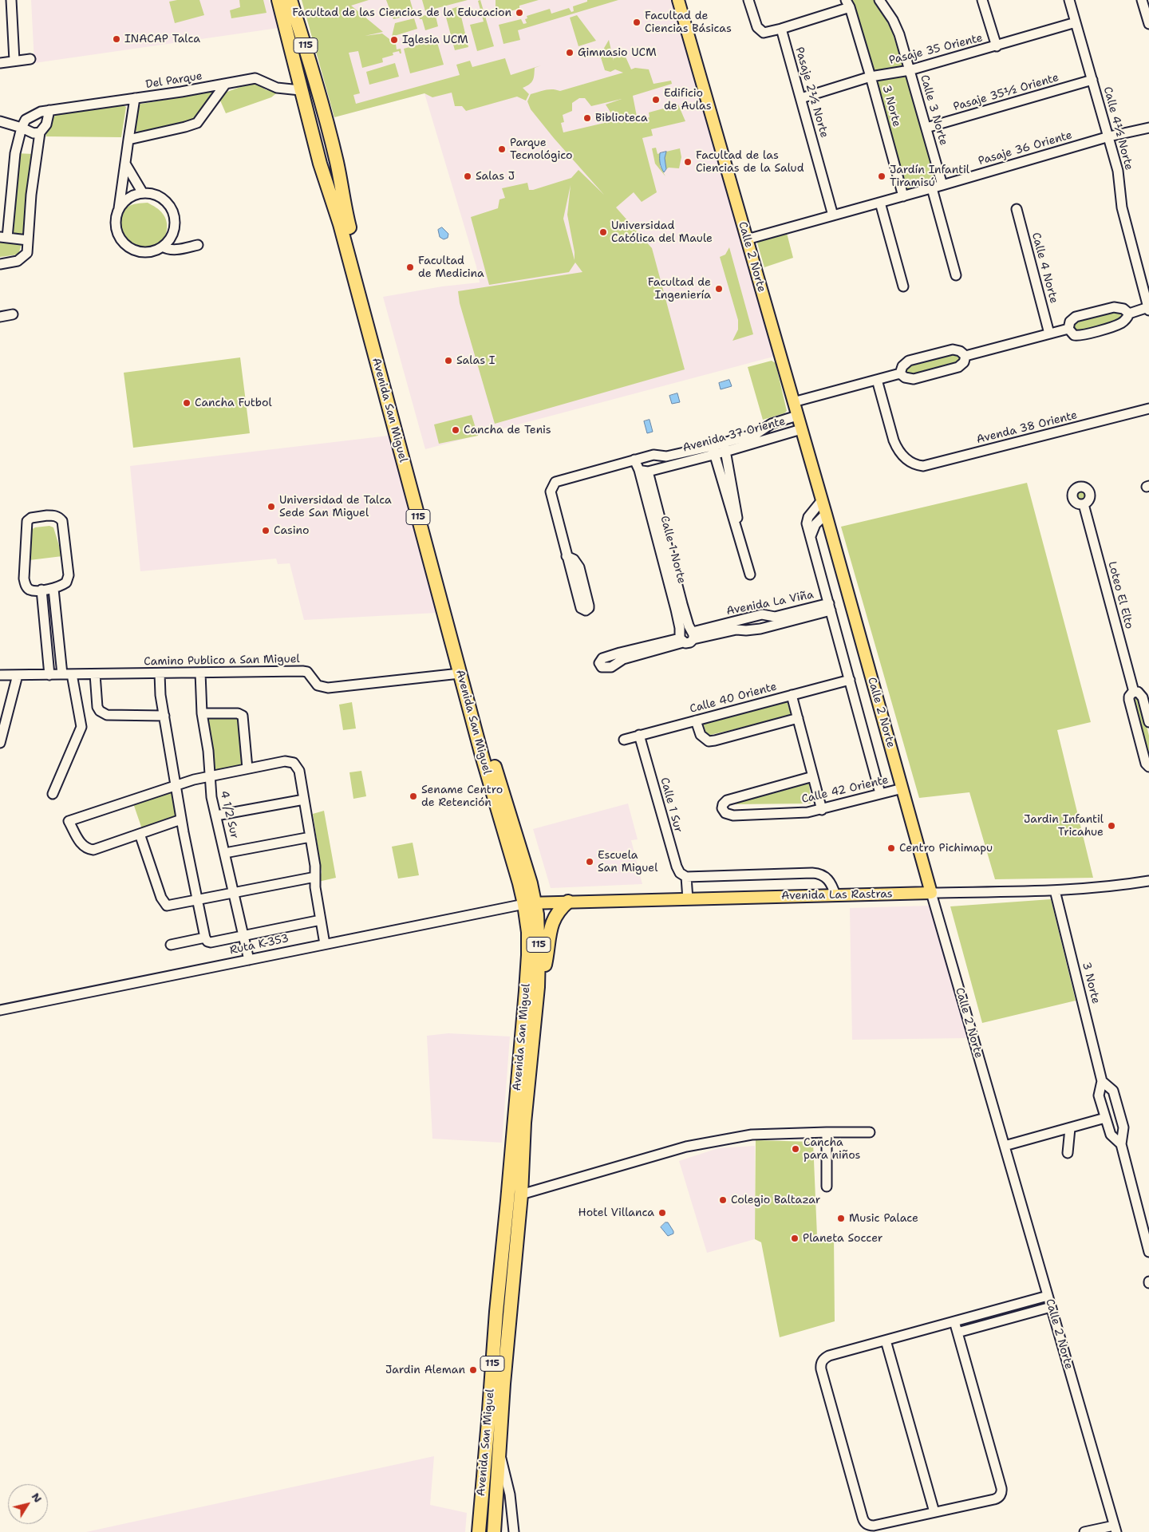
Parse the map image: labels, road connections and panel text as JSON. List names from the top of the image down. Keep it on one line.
{"streets":{"highway":["115","Avenida San Miguel"],"main road":["Calle 2 Norte","Avenida Las Rastras"],"street":["Pasaje 35 Oriente","Del Parque","Pasaje 2½ Norte","Pasaje 35½ Oriente","3 Norte","Calle 3 Norte","Calle 4½ Norte","Pasaje 36 Oriente","Calle 4 Norte","Avenda 38 Oriente","Avenida 37 Oriente","Calle 1 Norte","Loteo El Elto","Avenida La Viña","Camino Publico a San Miguel","Calle 40 Oriente","Calle 42 Oriente","Calle 1 Sur","4 1/2 Sur","Ruta K-353"]},"crossings":[["Pasaje 35 Oriente","Pasaje 2½ Norte"],["Pasaje 35 Oriente","3 Norte"],["Pasaje 35 Oriente","Calle 3 Norte"],["Pasaje 35 Oriente","Calle 4½ Norte"],["Del Parque","Avenida San Miguel"],["Pasaje 2½ Norte","Pasaje 36 Oriente"],["Pasaje 35½ Oriente","Calle 3 Norte"],["Pasaje 35½ Oriente","Calle 4½ Norte"],["3 Norte","Pasaje 36 Oriente"],["3 Norte","Avenida Las Rastras"],["Calle 3 Norte","Pasaje 36 Oriente"],["Calle 4½ Norte","Pasaje 36 Oriente"],["Pasaje 36 Oriente","Calle 2 Norte"],["Calle 2 Norte","Avenida 37 Oriente"],["Calle 2 Norte","Avenida La Viña"],["Calle 2 Norte","Calle 40 Oriente"],["Calle 2 Norte","Calle 42 Oriente"],["Calle 2 Norte","Avenida Las Rastras"],["Calle 4 Norte","Avenida 37 Oriente"],["Avenida San Miguel","Camino Publico a San Miguel"],["Avenida San Miguel","Avenida Las Rastras"],["Avenida San Miguel","Ruta K-353"],["Avenda 38 Oriente","Avenida 37 Oriente"],["Avenida 37 Oriente","Calle 1 Norte"],["Calle 1 Norte","Avenida La Viña"],["Camino Publico a San Miguel","4 1/2 Sur"],["Calle 40 Oriente","Calle 1 Sur"],["4 1/2 Sur","Ruta K-353"],["Avenida Las Rastras","Ruta K-353"]],"places":["Facultad de las Ciencias de la Educacion","Facultad de Ciencias Básicas","INACAP Talca","Iglesia UCM","Gimnasio UCM","Edificio de Aulas","Biblioteca","Parque Tecnológico","Facultad de las Ciencias de la Salud","Salas J","Jardín Infantil Tiramisú","Universidad Católica del Maule","Facultad de Medicina","Facultad de Ingeniería","Salas I","Cancha Futbol","Cancha de Tenis","Universidad de Talca Sede San Miguel","Casino","Sename Centro de Retención","Jardin Infantil Tricahue","Centro Pichimapu","Escuela San Miguel","Cancha para niños","Colegio Baltazar","Hotel Villanca","Music Palace","Planeta Soccer","Jardin Aleman"],"north":"top right"}
